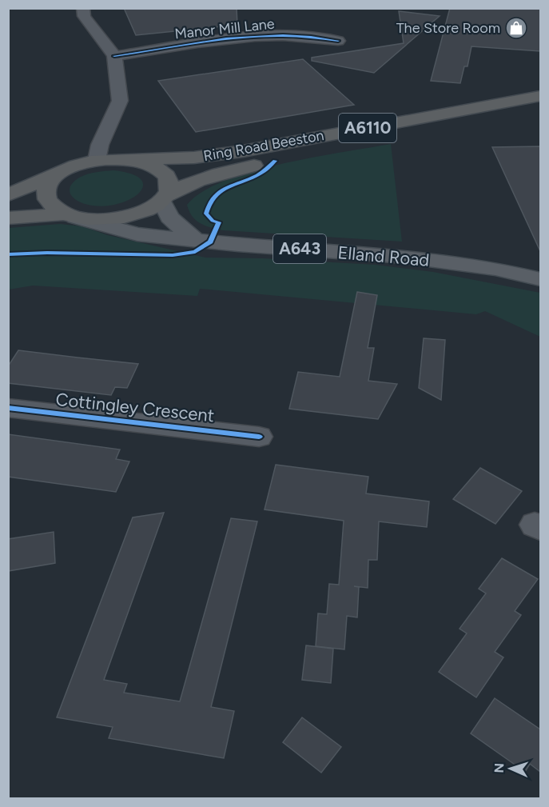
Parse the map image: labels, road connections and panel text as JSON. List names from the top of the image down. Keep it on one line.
{"streets":{"highway":["A6110","Ring Road Beeston"],"main road":["A643","Elland Road"],"street":["Manor Mill Lane","Cottingley Crescent"]},"crossings":[["Ring Road Beeston","Elland Road"]],"places":{"shop":["The Store Room"]},"north":"left"}
